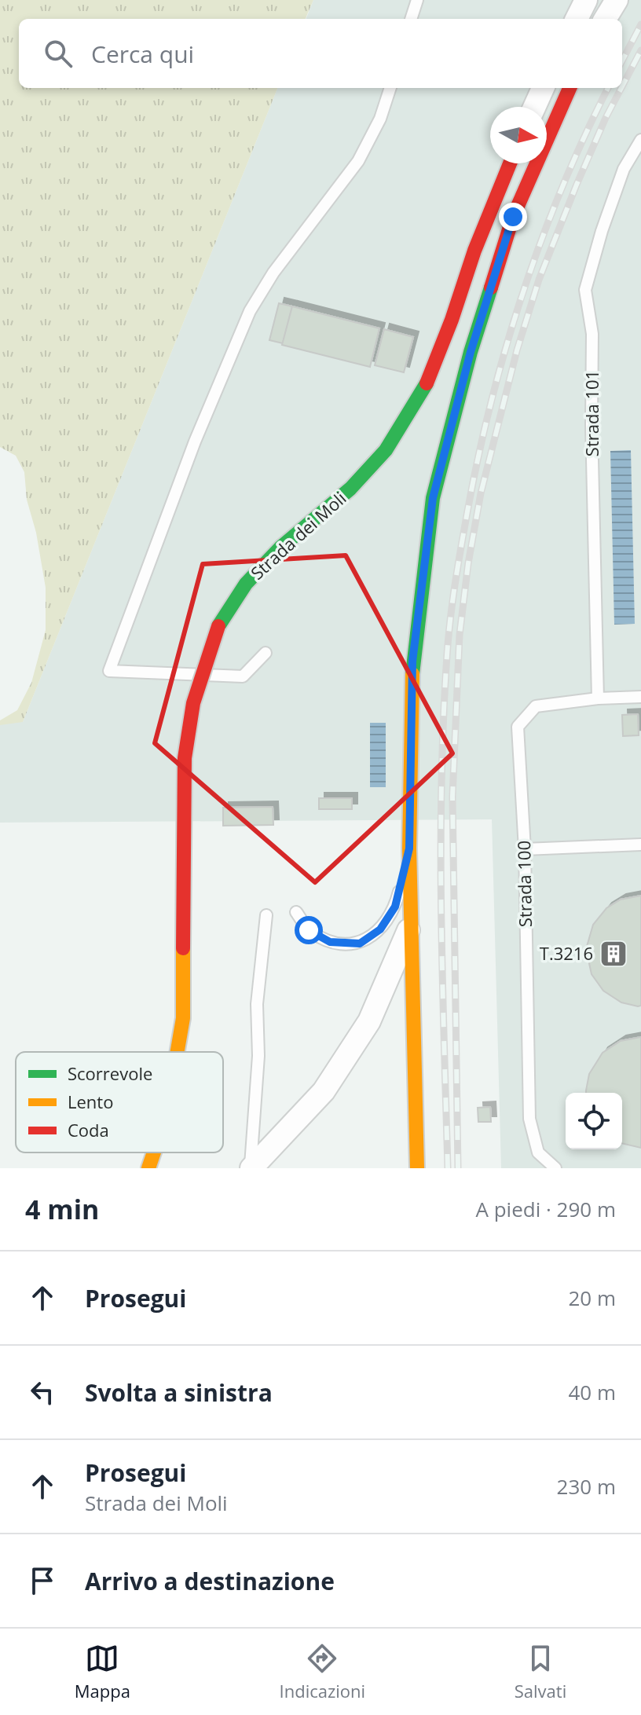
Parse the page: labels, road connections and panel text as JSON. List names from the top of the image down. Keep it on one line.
{"streets":{"street":["Strada dei Moli"],"lane":["Strada 101","Strada 100"]},"crossings":[["Strada 101","Strada 100"]],"places":{"building":["T.3216"]},"legend":["Scorrevole","Lento","Coda"],"north":"right","page":{"search":"Cerca qui","heading":["4 min","A piedi · 290 m"],"list":[["Prosegui","20 m"],["Svolta a sinistra","40 m"],["Prosegui","Strada dei Moli","230 m"],"Arrivo a destinazione"],"nav":["Mappa","Indicazioni","Salvati"]}}
